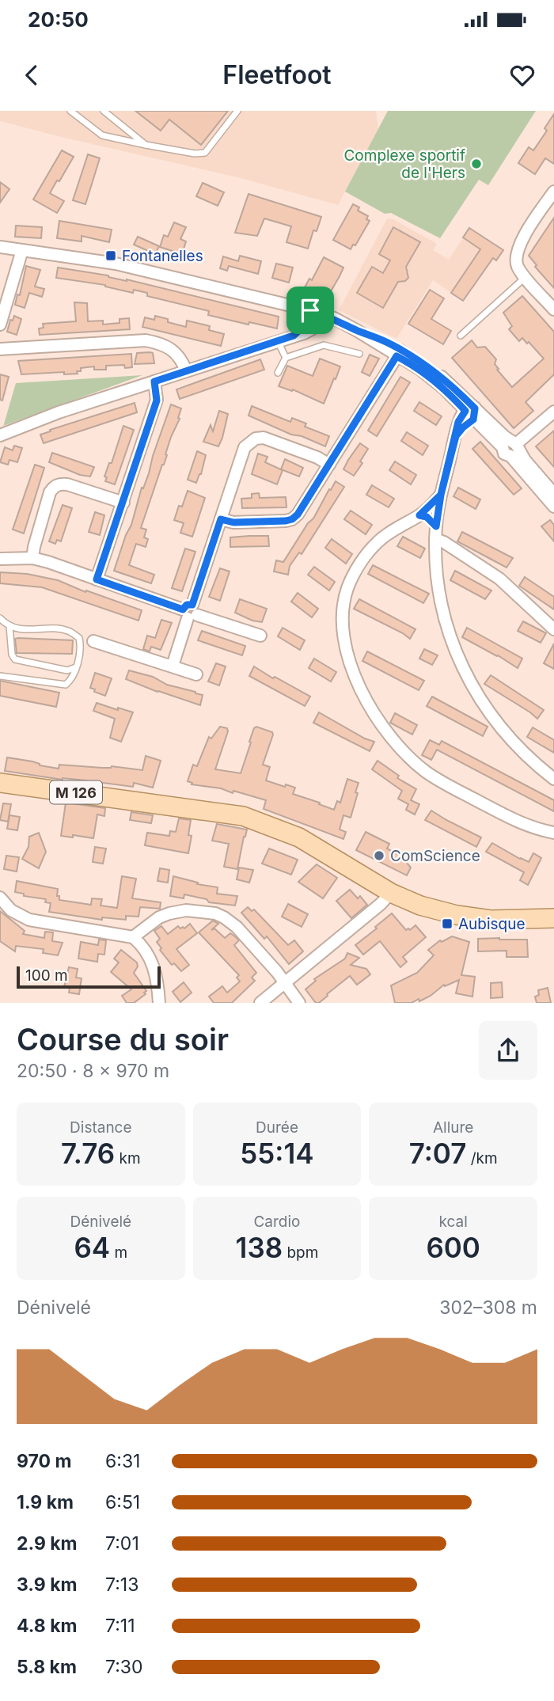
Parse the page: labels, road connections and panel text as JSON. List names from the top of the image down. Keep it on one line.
{"streets":{"main road":["M 126"]},"places":{"other":["Complexe sportif de l'Hers","ComScience"],"transit":["Fontanelles","Aubisque"]},"scale_bar":"100 m","page":{"status":"20:50","header":"Fleetfoot","scale":"100 m","heading":["Course du soir","20:50 · 8 × 970 m"],"stats":[["Distance","7.76 km"],["Durée","55:14"],["Allure","7:07 /km"],["Dénivelé","64 m"],["Cardio","138 bpm"],["kcal","600"]],"chart":["Dénivelé","302–308 m"],"list":[{"name":"970 m","note":"6:31"},{"name":"1.9 km","note":"6:51"},{"name":"2.9 km","note":"7:01"},{"name":"3.9 km","note":"7:13"},{"name":"4.8 km","note":"7:11"},{"name":"5.8 km","note":"7:30"}]}}
